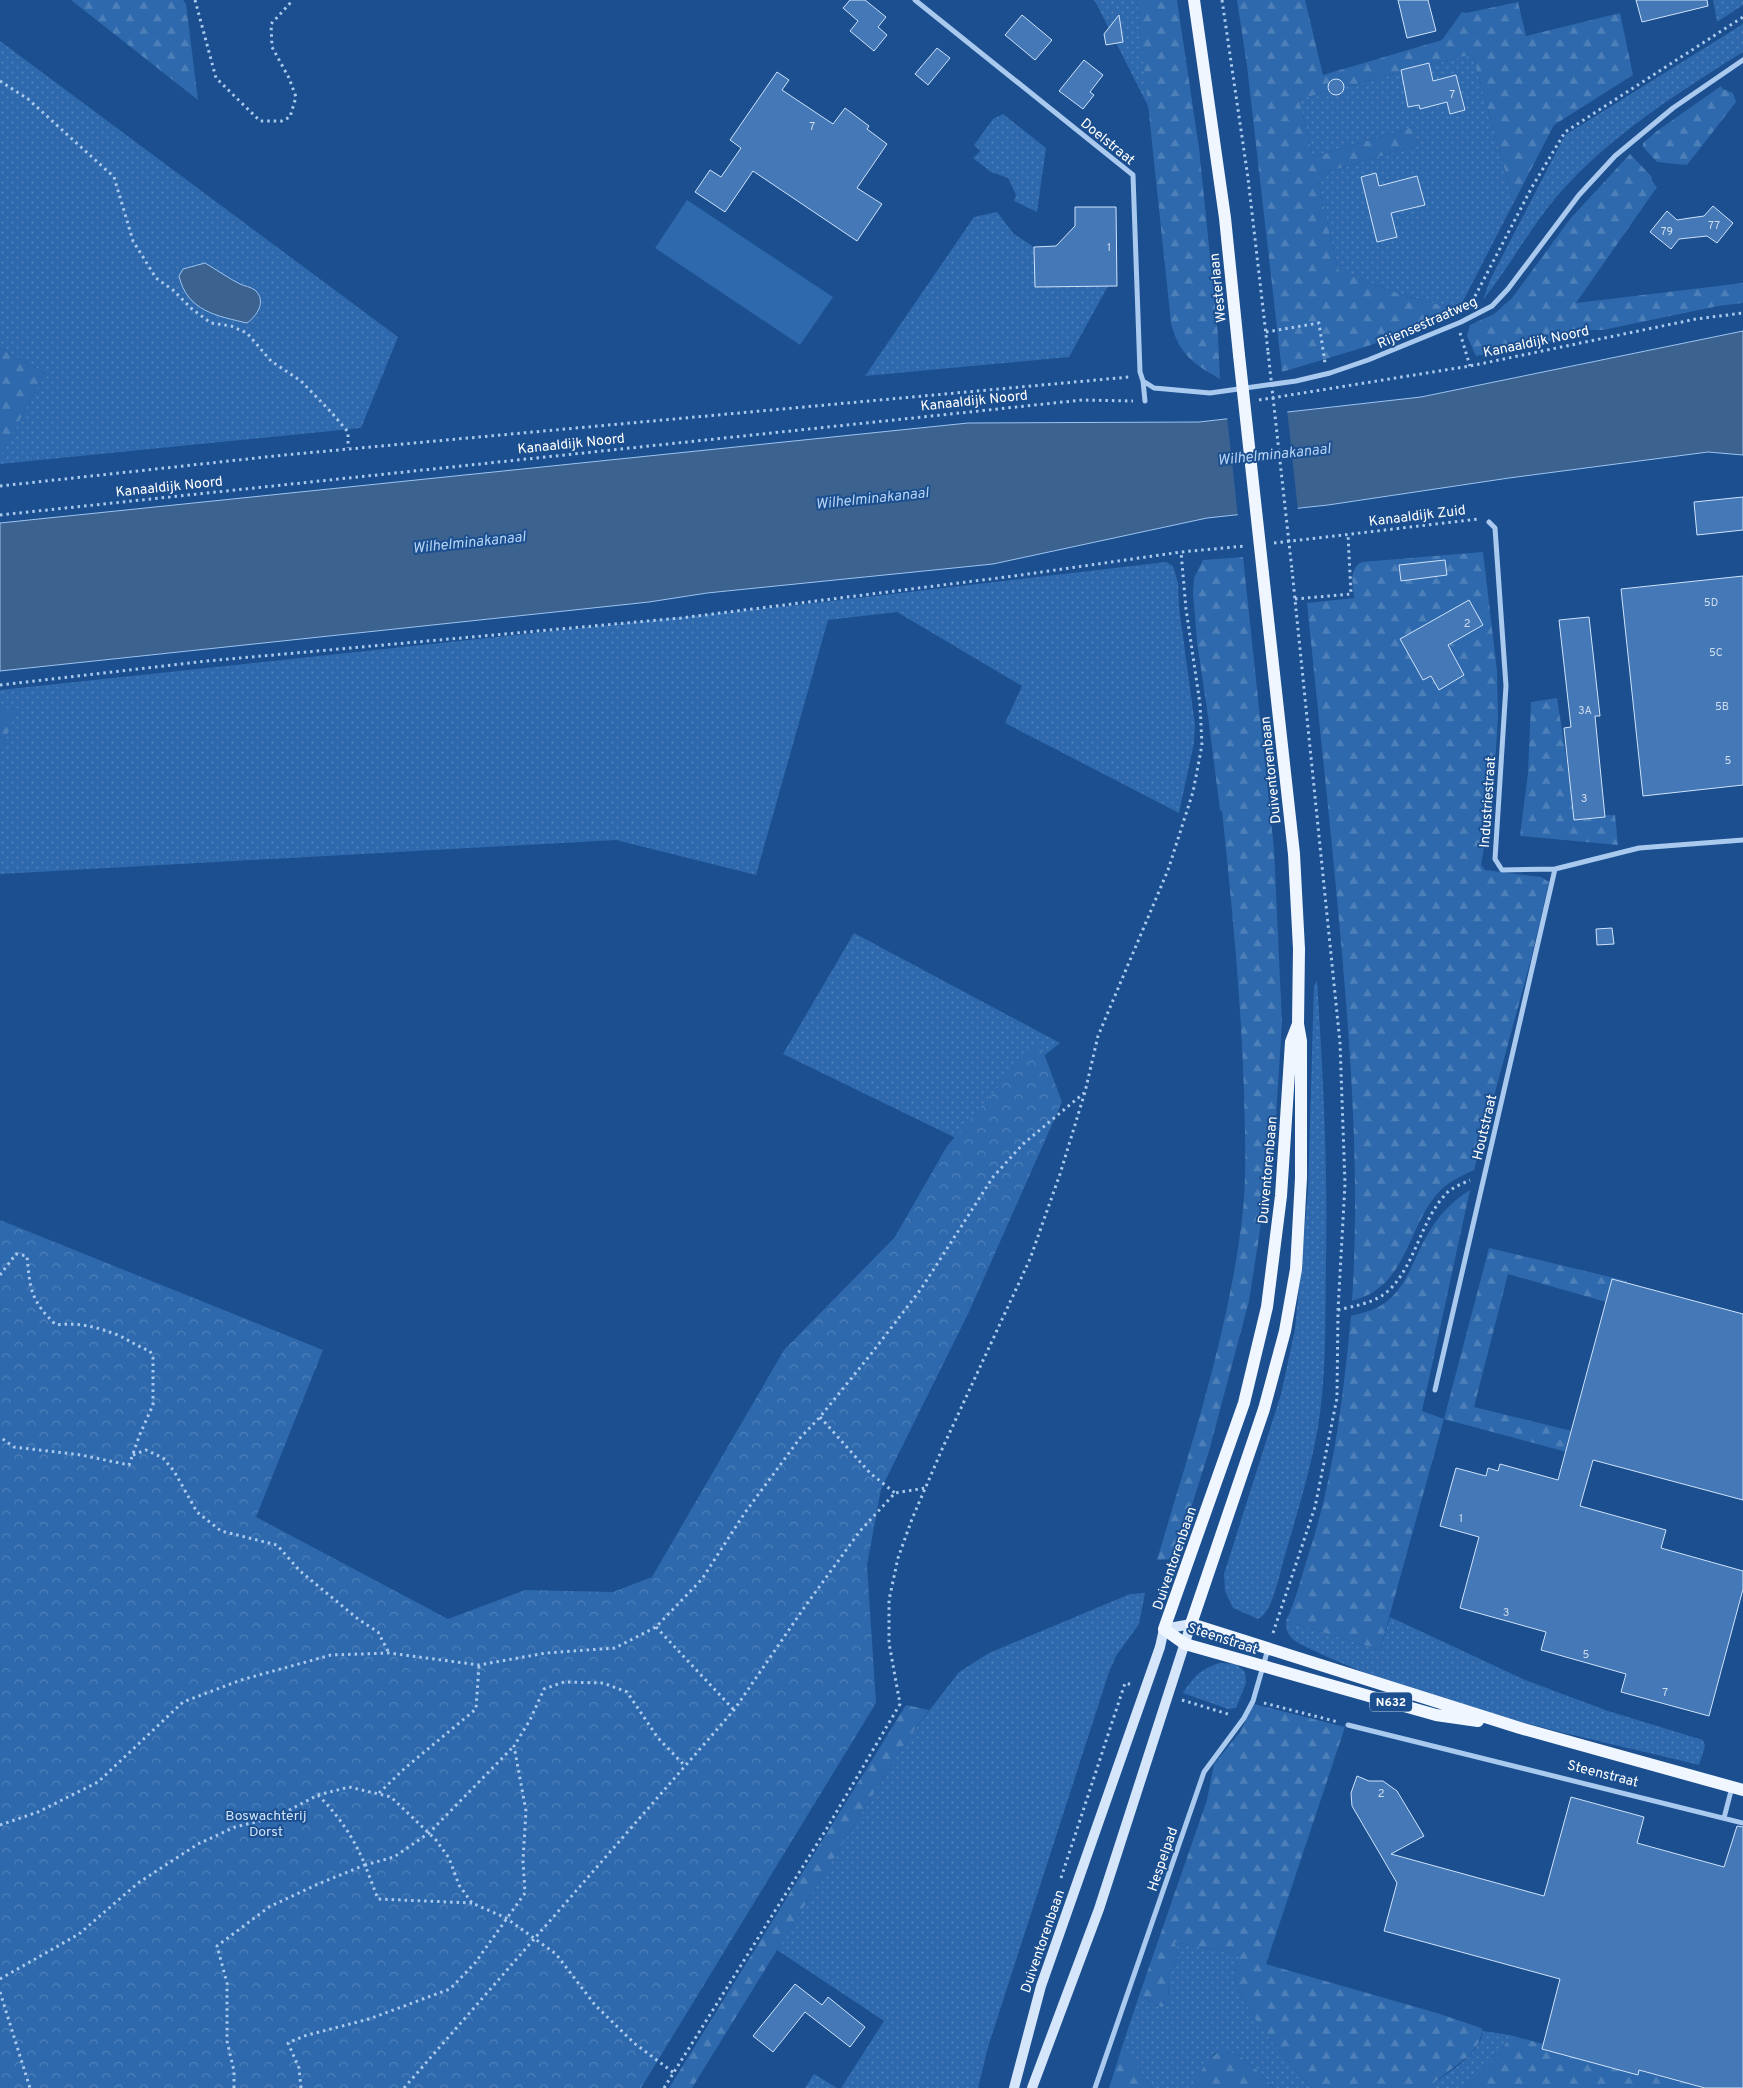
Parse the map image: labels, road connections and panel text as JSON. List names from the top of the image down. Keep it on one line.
{"streets":{"main road":["Westerlaan","Duiventorenbaan","Steenstraat","N632"],"street":["Doelstraat","Rijensestraatweg","Industriestraat","Houtstraat","Hespelpad"],"path":["Kanaaldijk Noord","Kanaaldijk Zuid"]},"crossings":[["Doelstraat","Rijensestraatweg"],["Doelstraat","Kanaaldijk Noord"],["Westerlaan","Duiventorenbaan"],["Rijensestraatweg","Kanaaldijk Noord"],["Kanaaldijk Zuid","Industriestraat"],["Duiventorenbaan","Steenstraat"],["Industriestraat","Houtstraat"],["Steenstraat","Hespelpad"]],"water":["Wilhelminakanaal"],"parks":["Boswachterij Dorst"],"house_numbers":["7","7","77","79","1","5D","2","5C","5B","3A","5","3","1","3","5","7","2"]}
